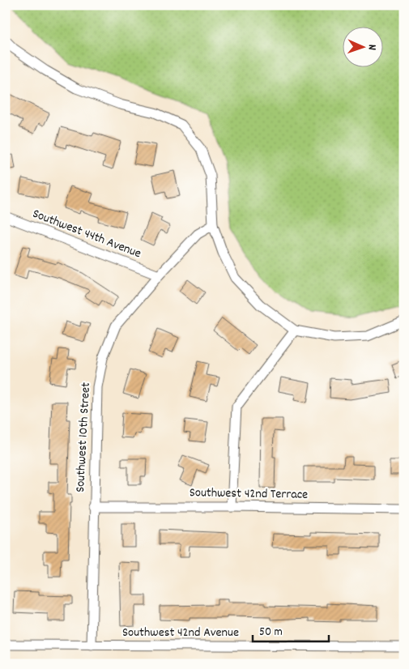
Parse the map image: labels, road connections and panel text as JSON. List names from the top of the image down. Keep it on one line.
{"streets":{"street":["Southwest 44th Avenue","Southwest 10th Street","Southwest 42nd Terrace","Southwest 42nd Avenue"]},"crossings":[["Southwest 44th Avenue","Southwest 10th Street"],["Southwest 10th Street","Southwest 42nd Terrace"],["Southwest 10th Street","Southwest 42nd Avenue"]],"scale_bar":"50 m","north":"right"}
